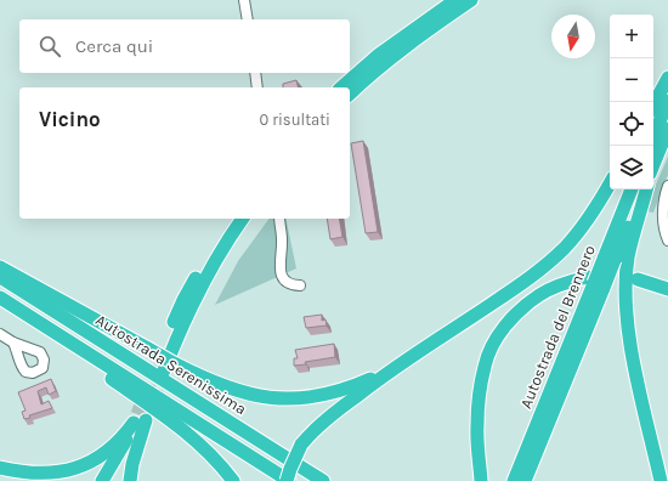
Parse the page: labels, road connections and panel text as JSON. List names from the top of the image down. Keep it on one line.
{"streets":{"highway":["Autostrada del Brennero","Autostrada Serenissima"]},"north":"bottom","page":{"map_buttons":["+","−"],"search":"Cerca qui","heading":["Vicino","0 risultati"]}}
